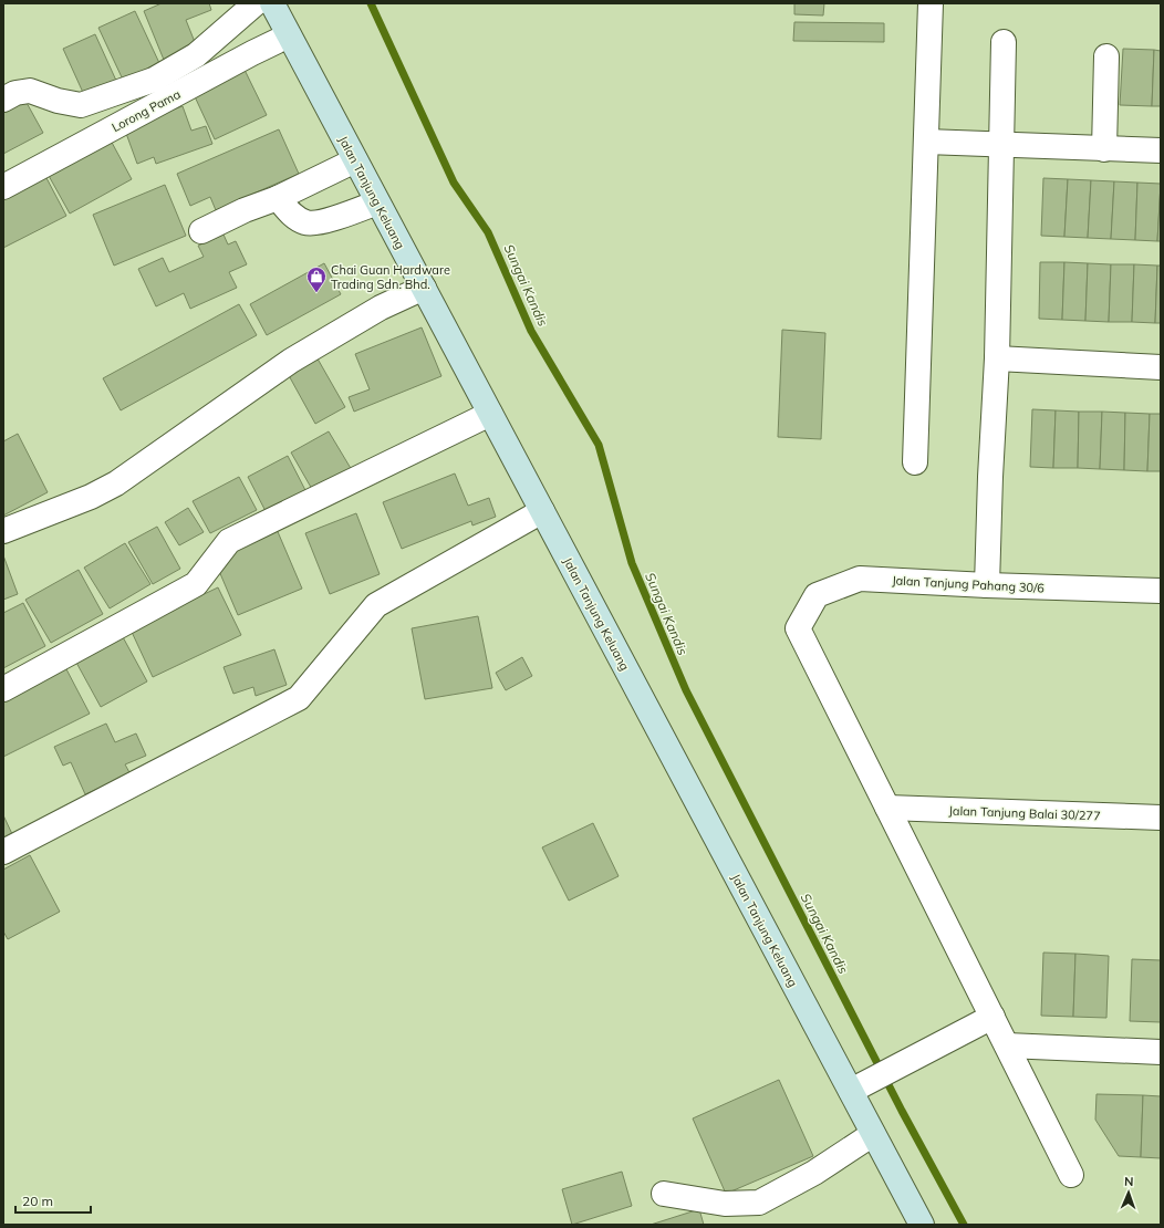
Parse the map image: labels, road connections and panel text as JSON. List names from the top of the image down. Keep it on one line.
{"streets":{"main road":["Jalan Tanjung Keluang"],"street":["Lorong Pama","Jalan Tanjung Pahang 30/6","Jalan Tanjung Balai 30/277"]},"crossings":[["Lorong Pama","Jalan Tanjung Keluang"],["Jalan Tanjung Pahang 30/6","Jalan Tanjung Balai 30/277"]],"water":["Sungai Kandis"],"places":{"shop":["Chai Guan Hardware Trading Sdn. Bhd."]},"scale_bar":"20 m","north":"top"}
